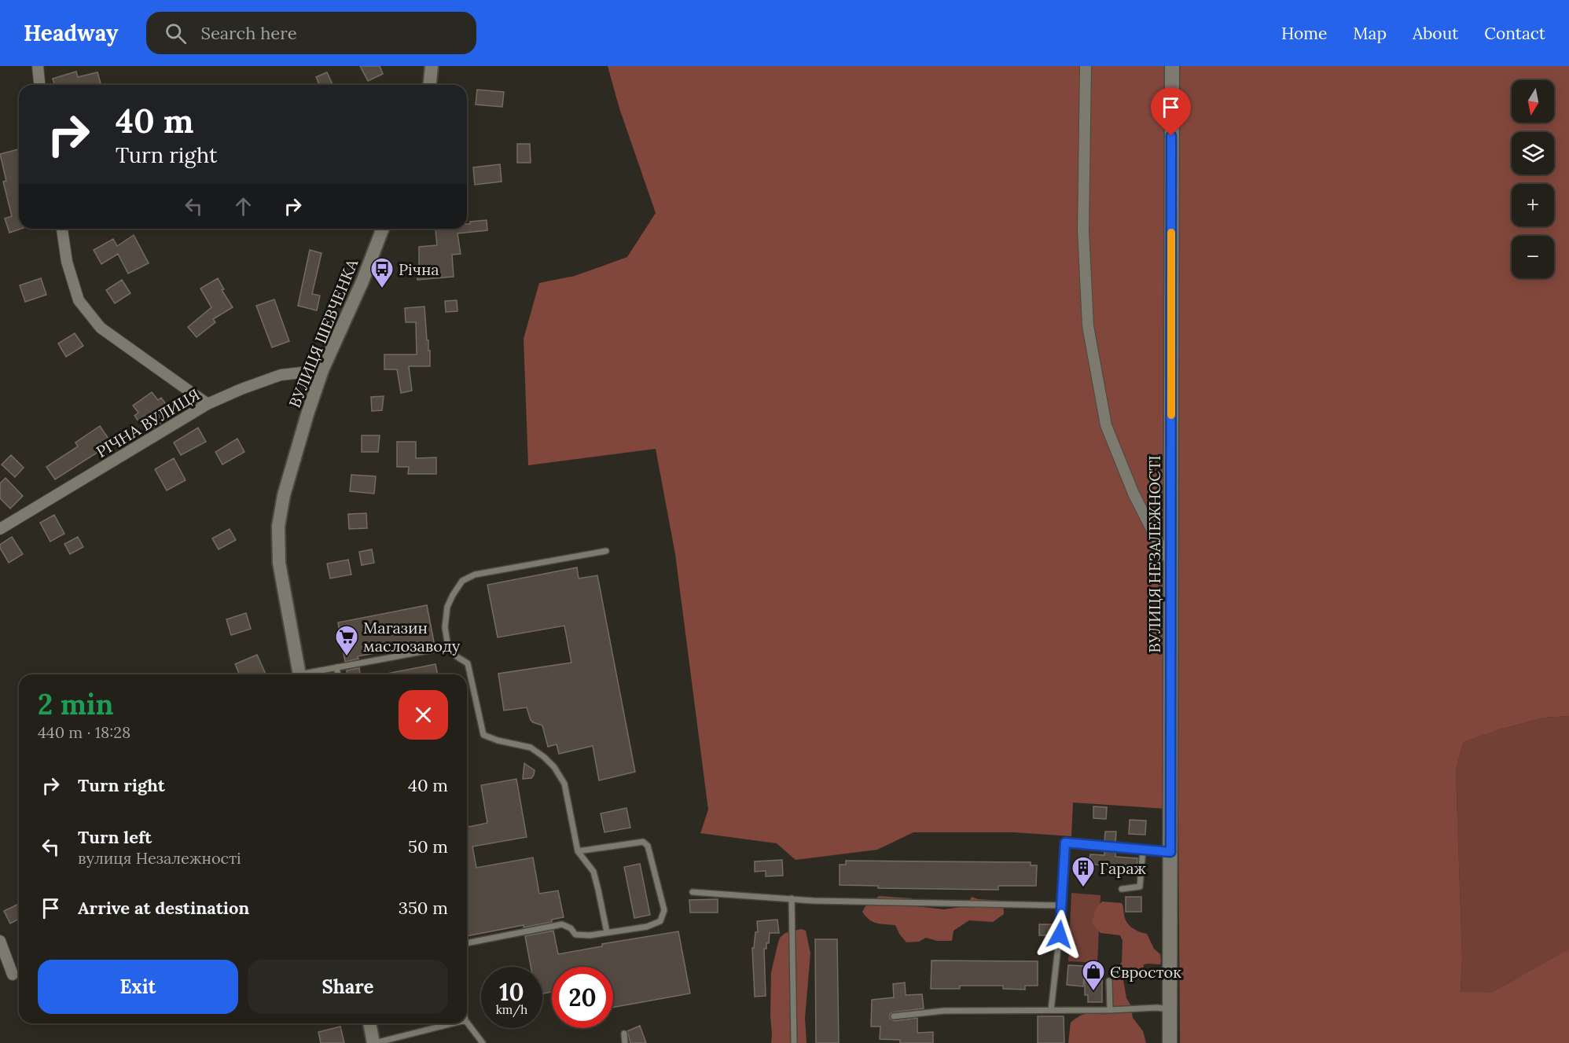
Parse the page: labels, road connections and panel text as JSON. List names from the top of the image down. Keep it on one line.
{"streets":{"main road":["ВУЛИЦЯ НЕЗАЛЕЖНОСТІ"],"street":["ВУЛИЦЯ ШЕВЧЕНКА","РІЧНА ВУЛИЦЯ"]},"crossings":[["ВУЛИЦЯ ШЕВЧЕНКА","РІЧНА ВУЛИЦЯ"]],"places":{"bus stop":["Річна"],"supermarket":["Магазин маслозаводу"],"building":["Гараж"],"shop":["Євросток"]},"north":"bottom","page":{"header":"Headway","search":"Search here","nav":["Home","Map","About","Contact"],"map_buttons":["+","−"],"turn":["40 m","Turn right"],"heading":["2 min","440 m · 18:28"],"list":[{"name":"Turn right","value":"40 m"},{"name":"Turn left","note":"вулиця Незалежності","value":"50 m"},{"name":"Arrive at destination","value":"350 m"}],"buttons":["Exit","Share"],"speed":"10 km/h","limit":"20"}}
